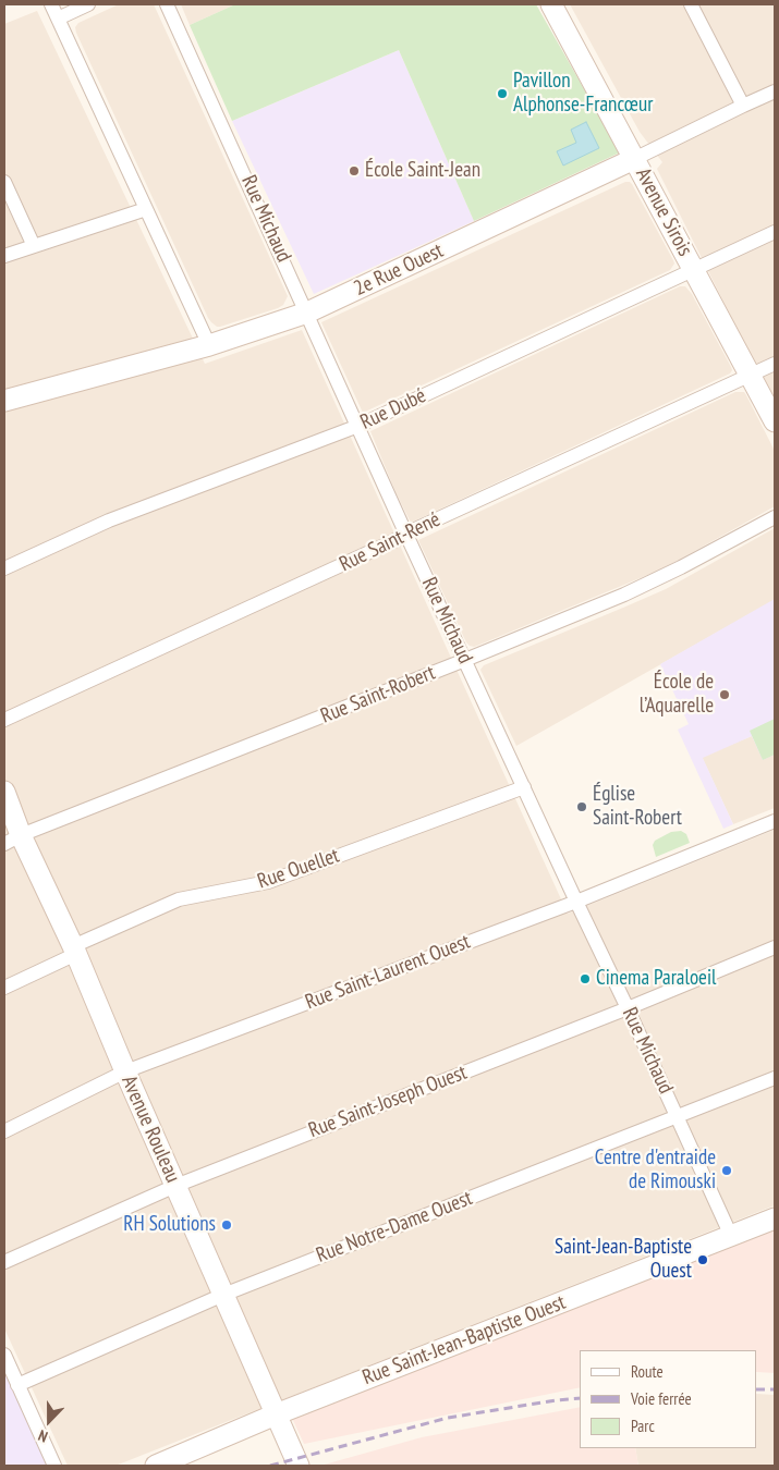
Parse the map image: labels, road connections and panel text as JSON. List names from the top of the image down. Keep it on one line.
{"streets":{"street":["Avenue Sirois","Rue Michaud","2e Rue Ouest","Rue Dubé","Rue Saint-René","Rue Saint-Robert","Rue Ouellet","Rue Saint-Laurent Ouest","Rue Saint-Joseph Ouest","Avenue Rouleau","Rue Notre-Dame Ouest","Rue Saint-Jean-Baptiste Ouest"]},"crossings":[["Avenue Sirois","2e Rue Ouest"],["Avenue Sirois","Rue Dubé"],["Avenue Sirois","Rue Saint-René"],["Rue Michaud","2e Rue Ouest"],["Rue Michaud","Rue Dubé"],["Rue Michaud","Rue Saint-René"],["Rue Michaud","Rue Saint-Robert"],["Rue Michaud","Rue Ouellet"],["Rue Michaud","Rue Saint-Laurent Ouest"],["Rue Michaud","Rue Saint-Joseph Ouest"],["Rue Michaud","Rue Notre-Dame Ouest"],["Rue Michaud","Rue Saint-Jean-Baptiste Ouest"],["Rue Saint-Robert","Avenue Rouleau"],["Rue Ouellet","Avenue Rouleau"],["Rue Saint-Laurent Ouest","Avenue Rouleau"],["Rue Saint-Joseph Ouest","Avenue Rouleau"],["Avenue Rouleau","Rue Notre-Dame Ouest"],["Avenue Rouleau","Rue Saint-Jean-Baptiste Ouest"]],"places":["Pavillon Alphonse-Francœur","École Saint-Jean","École de l’Aquarelle","Église Saint-Robert","Cinema Paraloeil","Centre d'entraide de Rimouski","RH Solutions","Saint-Jean-Baptiste Ouest"],"legend":["Route","Voie ferrée","Parc"],"north":"bottom"}
